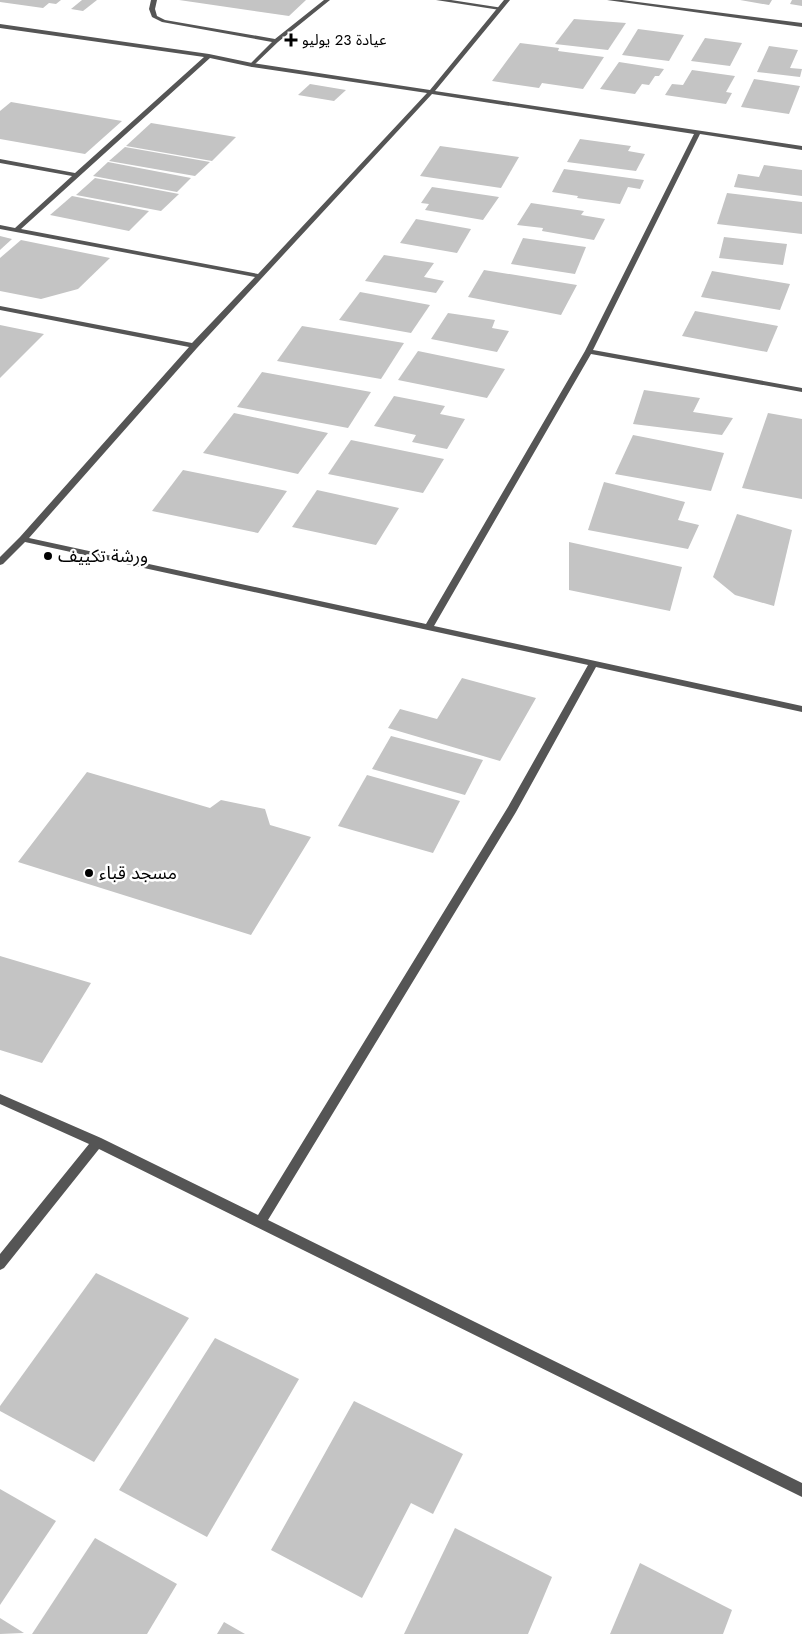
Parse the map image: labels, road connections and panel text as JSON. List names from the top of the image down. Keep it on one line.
{"places":{"health":["عيادة 23 يوليو"],"other":["ورشة تكييف","مسجد قباء"]}}
